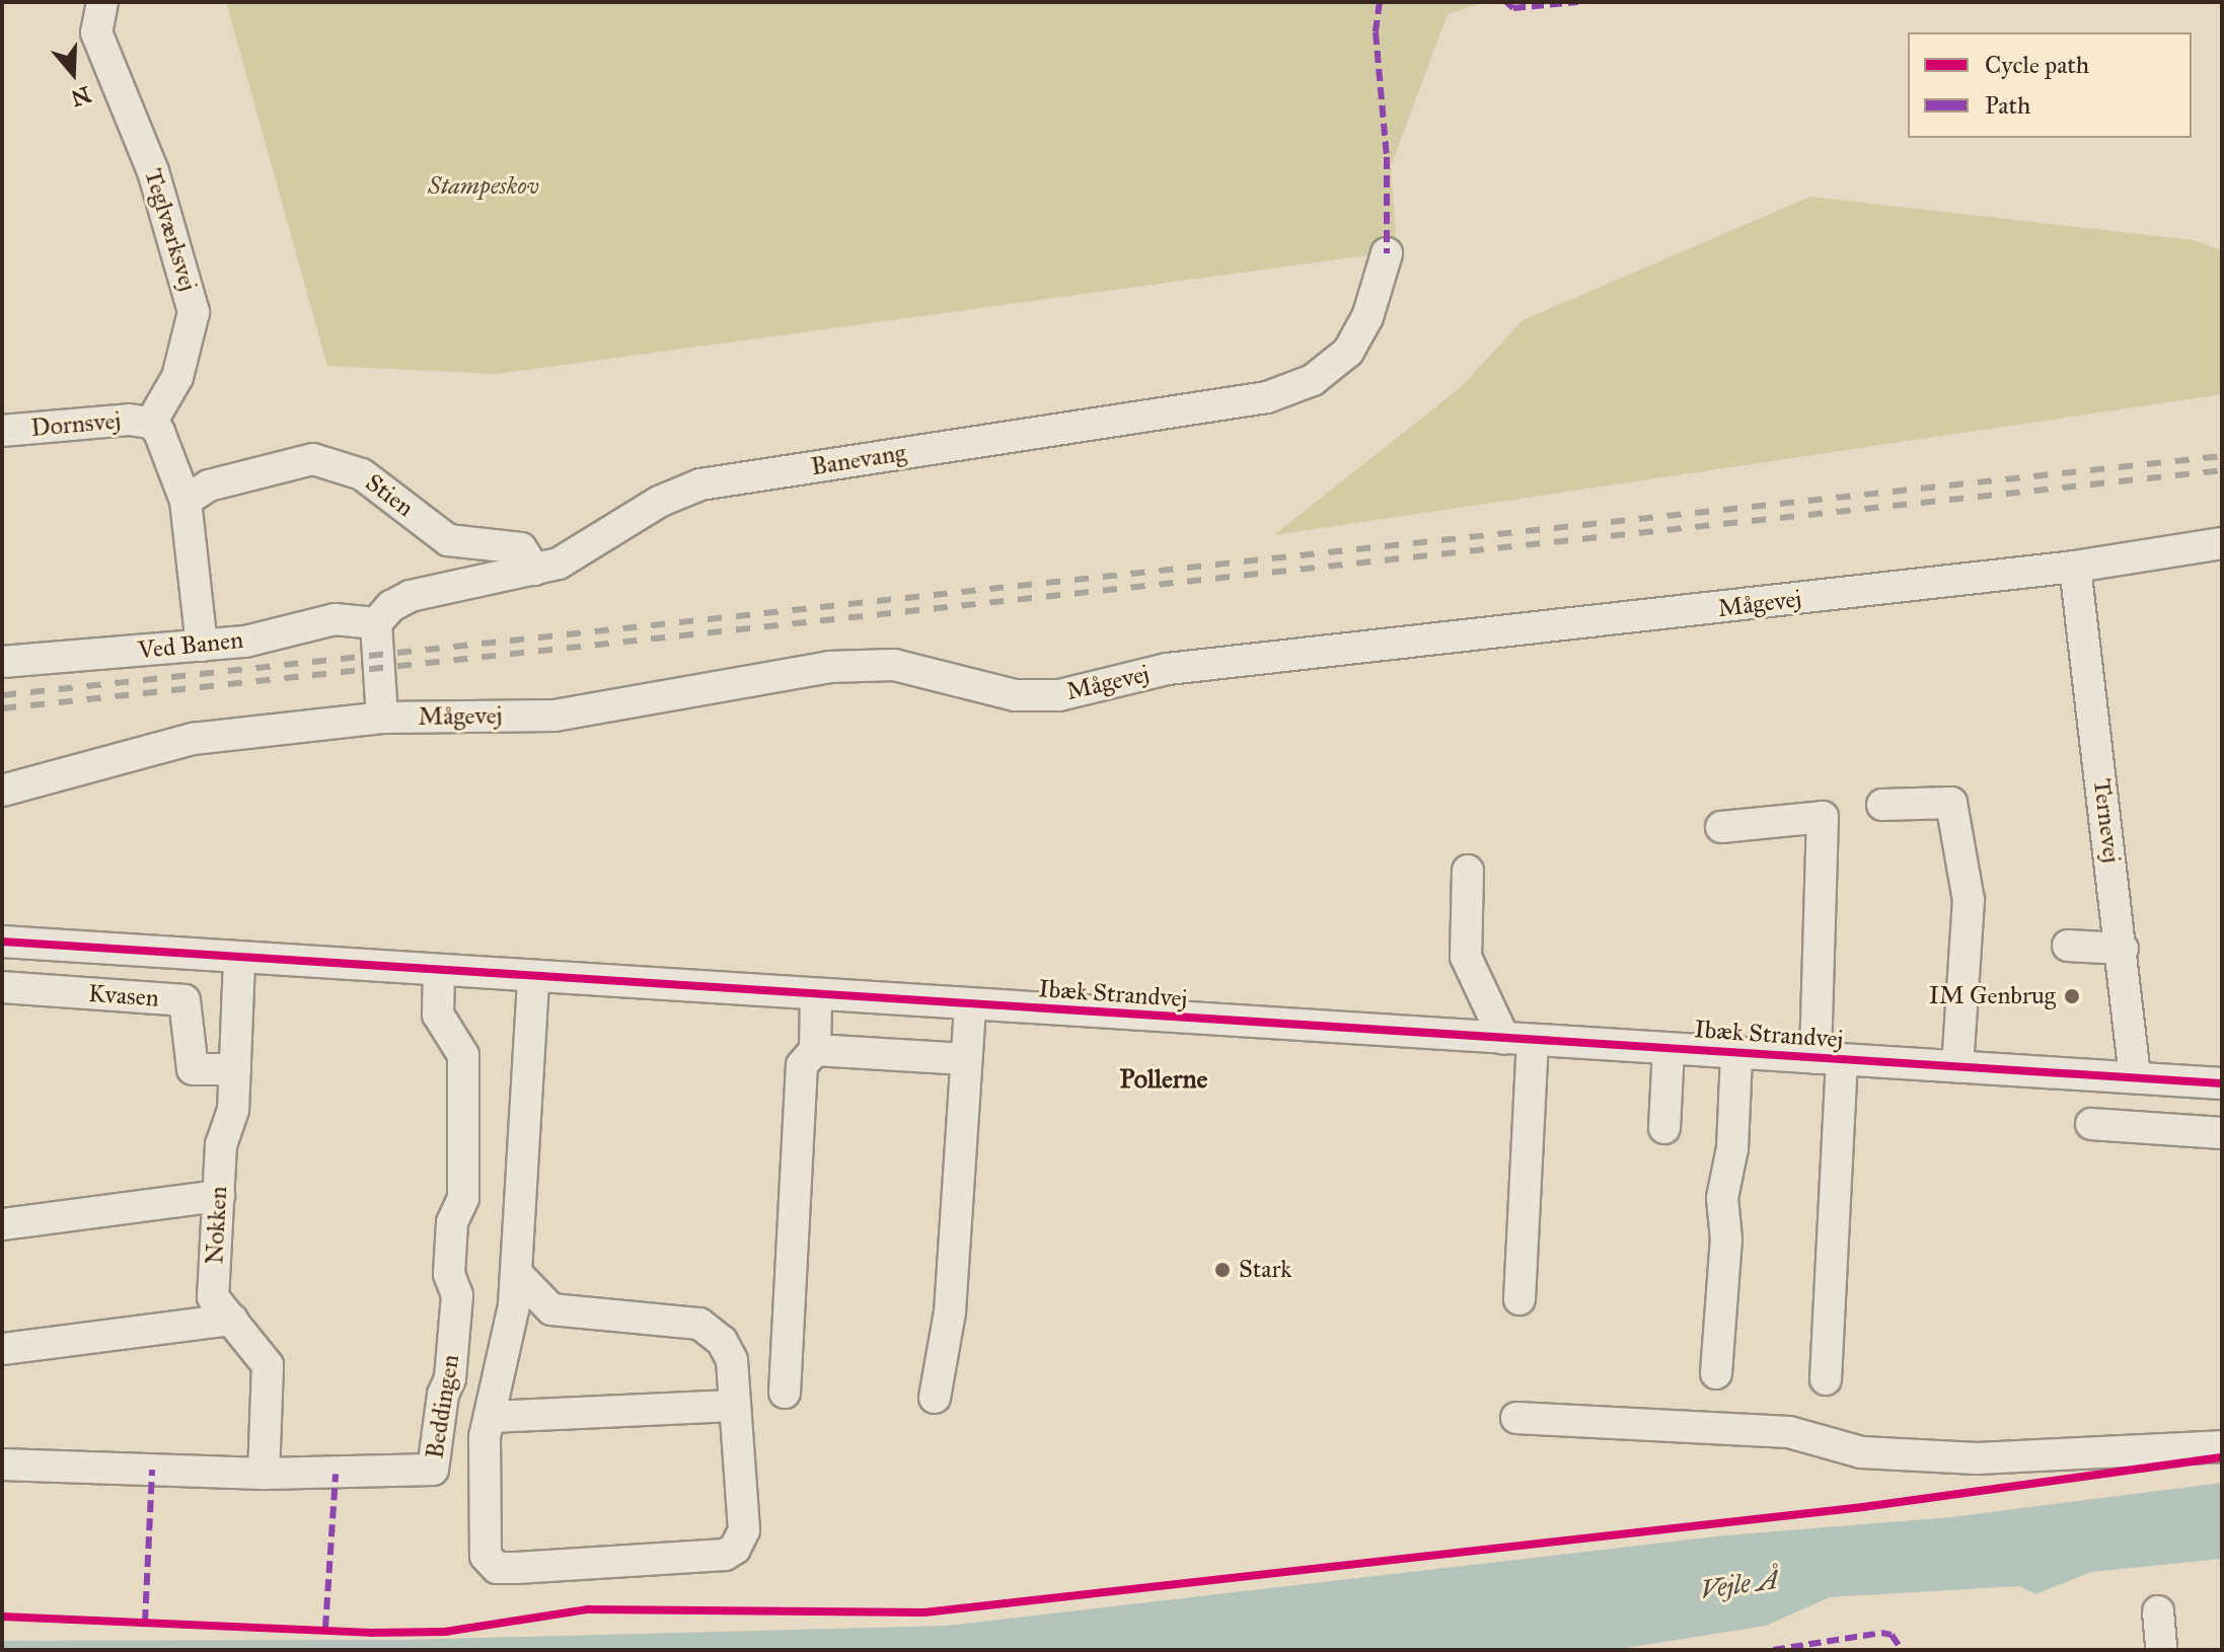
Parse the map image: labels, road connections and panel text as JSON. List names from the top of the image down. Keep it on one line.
{"streets":{"street":["Teglværksvej","Dornsvej","Banevang","Stien","Mågevej","Ved Banen","Ternevej","Ibæk Strandvej","Kvasen","Nokken","Beddingen"]},"crossings":[["Teglværksvej","Dornsvej"],["Banevang","Stien"],["Banevang","Ved Banen"],["Mågevej","Ternevej"],["Ternevej","Ibæk Strandvej"],["Ibæk Strandvej","Nokken"],["Ibæk Strandvej","Beddingen"],["Kvasen","Nokken"],["Nokken","Beddingen"]],"districts":["Pollerne"],"water":["Vejle Å"],"parks":["Stampeskov"],"places":["IM Genbrug","Stark"],"legend":["Cycle path","Path"],"north":"bottom"}
